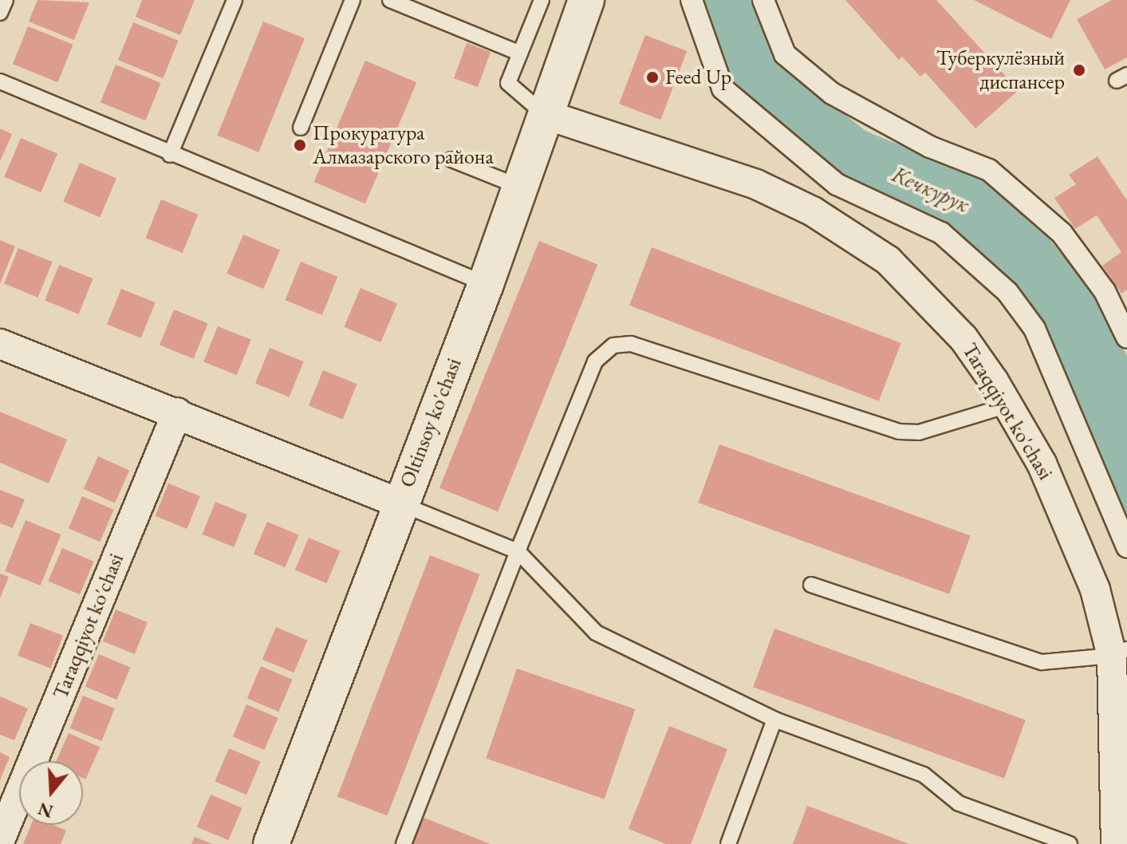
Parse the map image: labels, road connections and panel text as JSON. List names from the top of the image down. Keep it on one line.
{"streets":{"street":["Taraqqiyot ko'chasi","Oltinsoy ko'chasi"]},"crossings":[["Taraqqiyot ko'chasi","Oltinsoy ko'chasi"]],"water":["Кечкурук"],"places":["Туберкулёзный диспансер","Feed Up","Прокуратура Алмазарского района"],"north":"bottom"}
